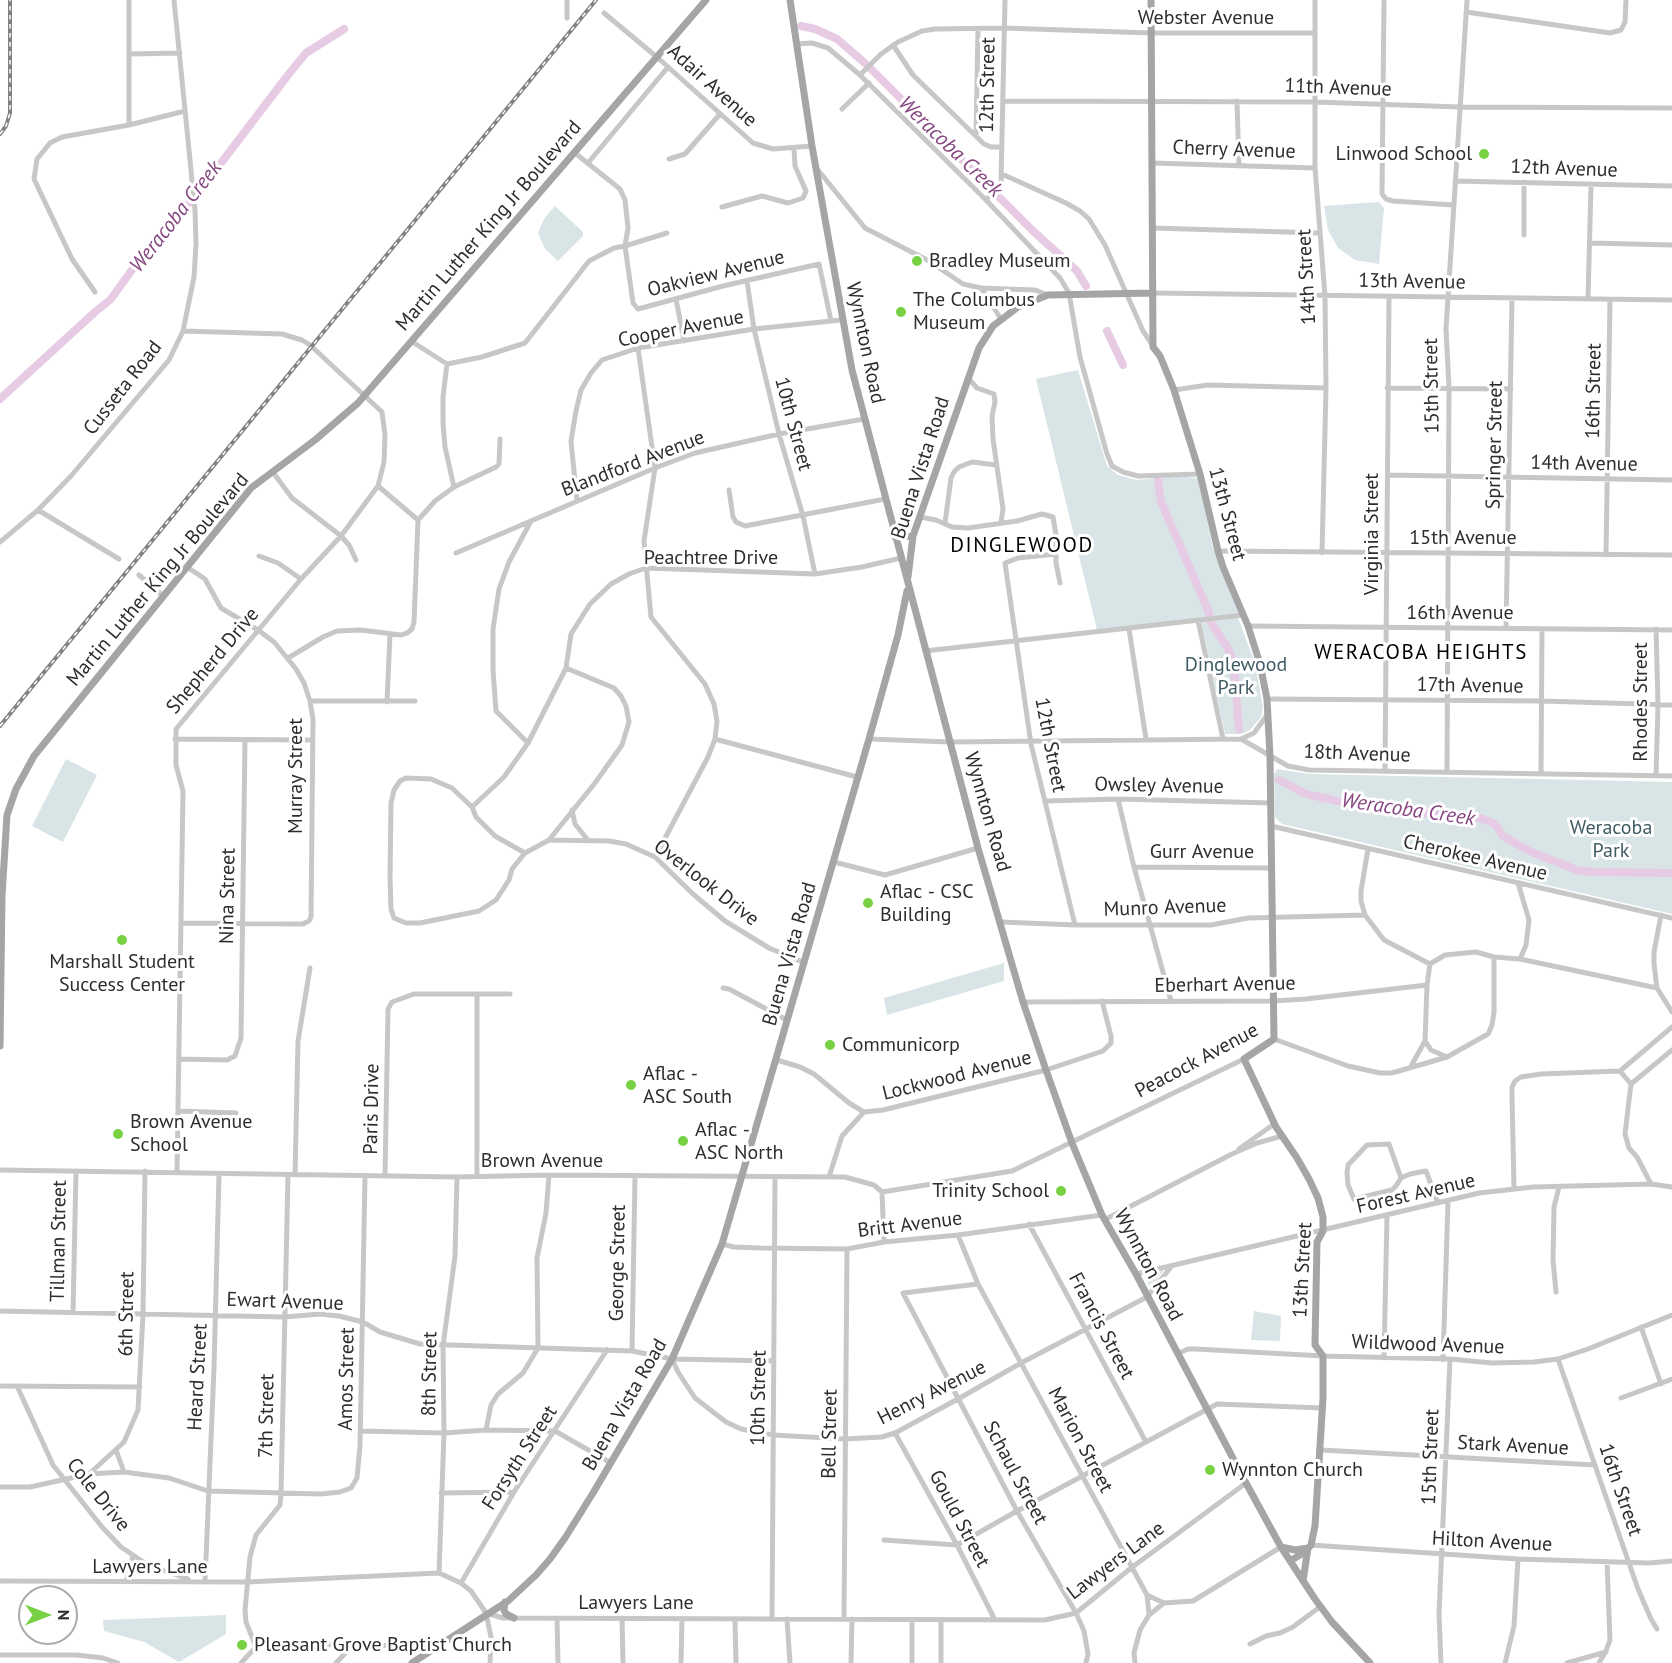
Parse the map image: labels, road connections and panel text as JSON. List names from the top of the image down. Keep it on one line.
{"streets":{"main road":["Martin Luther King Jr Boulevard","Wynnton Road","Buena Vista Road","13th Street","Peacock Avenue"],"street":["Webster Avenue","12th Street","Adair Avenue","11th Avenue","Cherry Avenue","12th Avenue","Oakview Avenue","14th Street","13th Avenue","Cooper Avenue","15th Street","Cusseta Road","16th Street","10th Street","Springer Street","Blandford Avenue","14th Avenue","Virginia Street","15th Avenue","Peachtree Drive","16th Avenue","Shepherd Drive","17th Avenue","Rhodes Street","18th Avenue","Murray Street","Owsley Avenue","Gurr Avenue","Cherokee Avenue","Overlook Drive","Nina Street","Munro Avenue","Eberhart Avenue","Lockwood Avenue","Paris Drive","Brown Avenue","Forest Avenue","Britt Avenue","Tillman Street","George Street","Ewart Avenue","6th Street","Francis Street","Wildwood Avenue","8th Street","Heard Street","Amos Street","Henry Avenue","7th Street","Bell Street","Marion Street","Stark Avenue","Forsyth Street","Schaul Street","Cole Drive","Gould Street","Hilton Avenue","Lawyers Lane"]},"crossings":[["Webster Avenue","12th Street"],["Webster Avenue","14th Street"],["Webster Avenue","13th Street"],["12th Street","11th Avenue"],["12th Street","Owsley Avenue"],["12th Street","Munro Avenue"],["Adair Avenue","Martin Luther King Jr Boulevard"],["Adair Avenue","Wynnton Road"],["11th Avenue","14th Street"],["11th Avenue","15th Street"],["11th Avenue","13th Street"],["Cherry Avenue","14th Street"],["Cherry Avenue","13th Street"],["12th Avenue","15th Street"],["Martin Luther King Jr Boulevard","Shepherd Drive"],["Martin Luther King Jr Boulevard","Murray Street"],["Oakview Avenue","Wynnton Road"],["Oakview Avenue","10th Street"],["14th Street","13th Avenue"],["14th Street","15th Avenue"],["13th Avenue","15th Street"],["13th Avenue","16th Street"],["13th Avenue","Springer Street"],["13th Avenue","Buena Vista Road"],["13th Avenue","13th Street"],["13th Avenue","Virginia Street"],["Cooper Avenue","Wynnton Road"],["Cooper Avenue","10th Street"],["Cooper Avenue","Blandford Avenue"],["Wynnton Road","Blandford Avenue"],["Wynnton Road","Buena Vista Road"],["Wynnton Road","13th Street"],["Wynnton Road","Peachtree Drive"],["Wynnton Road","Munro Avenue"],["Wynnton Road","Eberhart Avenue"],["Wynnton Road","Peacock Avenue"],["Wynnton Road","Lockwood Avenue"],["Wynnton Road","Forest Avenue"],["Wynnton Road","Britt Avenue"],["Wynnton Road","Wildwood Avenue"],["Wynnton Road","Henry Avenue"],["Wynnton Road","Lawyers Lane"],["15th Street","14th Avenue"],["15th Street","15th Avenue"],["15th Street","16th Avenue"],["15th Street","17th Avenue"],["15th Street","18th Avenue"],["15th Street","Wildwood Avenue"],["15th Street","Stark Avenue"],["15th Street","Hilton Avenue"],["Cusseta Road","Shepherd Drive"],["16th Street","14th Avenue"],["16th Street","15th Avenue"],["16th Street","Wildwood Avenue"],["16th Street","Stark Avenue"],["16th Street","Hilton Avenue"],["10th Street","Blandford Avenue"],["10th Street","Peachtree Drive"],["10th Street","Brown Avenue"],["10th Street","Britt Avenue"],["10th Street","Ewart Avenue"],["10th Street","Henry Avenue"],["10th Street","Lawyers Lane"],["Springer Street","14th Avenue"],["Springer Street","15th Avenue"],["Springer Street","16th Avenue"],["14th Avenue","Virginia Street"],["Buena Vista Road","13th Street"],["Buena Vista Road","Overlook Drive"],["Buena Vista Road","Lockwood Avenue"],["Buena Vista Road","Brown Avenue"],["Buena Vista Road","Britt Avenue"],["Buena Vista Road","Ewart Avenue"],["Buena Vista Road","Henry Avenue"],["Buena Vista Road","Lawyers Lane"],["13th Street","15th Avenue"],["13th Street","16th Avenue"],["13th Street","17th Avenue"],["13th Street","18th Avenue"],["13th Street","Owsley Avenue"],["13th Street","Gurr Avenue"],["13th Street","Cherokee Avenue"],["13th Street","Munro Avenue"],["13th Street","Eberhart Avenue"],["13th Street","Peacock Avenue"],["13th Street","Forest Avenue"],["13th Street","Wildwood Avenue"],["13th Street","Stark Avenue"],["13th Street","Hilton Avenue"],["Virginia Street","15th Avenue"],["Virginia Street","16th Avenue"],["Virginia Street","17th Avenue"],["Virginia Street","18th Avenue"],["16th Avenue","Rhodes Street"],["Shepherd Drive","Murray Street"],["Shepherd Drive","Nina Street"],["Shepherd Drive","Brown Avenue"],["17th Avenue","Rhodes Street"],["Rhodes Street","18th Avenue"],["Murray Street","Nina Street"],["Eberhart Avenue","Peacock Avenue"],["Eberhart Avenue","Lockwood Avenue"],["Paris Drive","Brown Avenue"],["Brown Avenue","Tillman Street"],["Brown Avenue","George Street"],["Brown Avenue","6th Street"],["Brown Avenue","8th Street"],["Brown Avenue","Heard Street"],["Brown Avenue","Amos Street"],["Brown Avenue","7th Street"],["Britt Avenue","Francis Street"],["Britt Avenue","Bell Street"],["Britt Avenue","Marion Street"],["Tillman Street","Ewart Avenue"],["George Street","Ewart Avenue"],["Ewart Avenue","6th Street"],["Ewart Avenue","8th Street"],["Ewart Avenue","Heard Street"],["Ewart Avenue","Amos Street"],["Ewart Avenue","Henry Avenue"],["Ewart Avenue","7th Street"],["Ewart Avenue","Forsyth Street"],["Francis Street","Henry Avenue"],["8th Street","Lawyers Lane"],["Heard Street","Lawyers Lane"],["Amos Street","7th Street"],["Henry Avenue","Bell Street"],["Henry Avenue","Marion Street"],["Henry Avenue","Schaul Street"],["Henry Avenue","Gould Street"],["7th Street","Lawyers Lane"],["Bell Street","Lawyers Lane"],["Marion Street","Schaul Street"],["Marion Street","Lawyers Lane"],["Forsyth Street","Lawyers Lane"],["Schaul Street","Lawyers Lane"],["Cole Drive","Lawyers Lane"],["Gould Street","Lawyers Lane"]],"districts":["DINGLEWOOD","WERACOBA HEIGHTS"],"water":["Weracoba Creek"],"parks":["Dinglewood Park","Weracoba Park"],"places":["Linwood School","Bradley Museum","The Columbus Museum","Aflac - CSC Building","Marshall Student Success Center","Communicorp","Aflac - ASC South","Brown Avenue School","Aflac - ASC North","Trinity School","Wynnton Church","Pleasant Grove Baptist Church"],"north":"right"}
